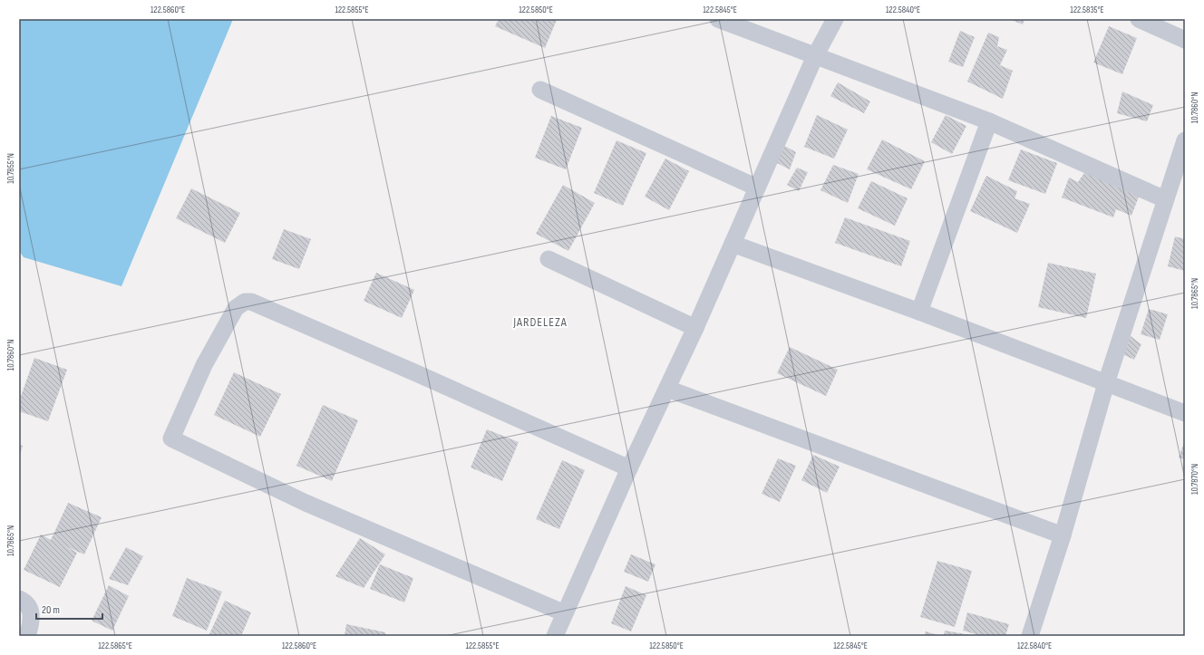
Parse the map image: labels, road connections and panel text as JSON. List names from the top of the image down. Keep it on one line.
{"districts":["JARDELEZA"],"scale_bar":"20 m","coordinates":["122.5860°E","122.5855°E","122.5850°E","122.5845°E","122.5840°E","122.5835°E","10.7860°N","10.7855°N","10.7865°N","10.7870°N","122.5865°E"]}
